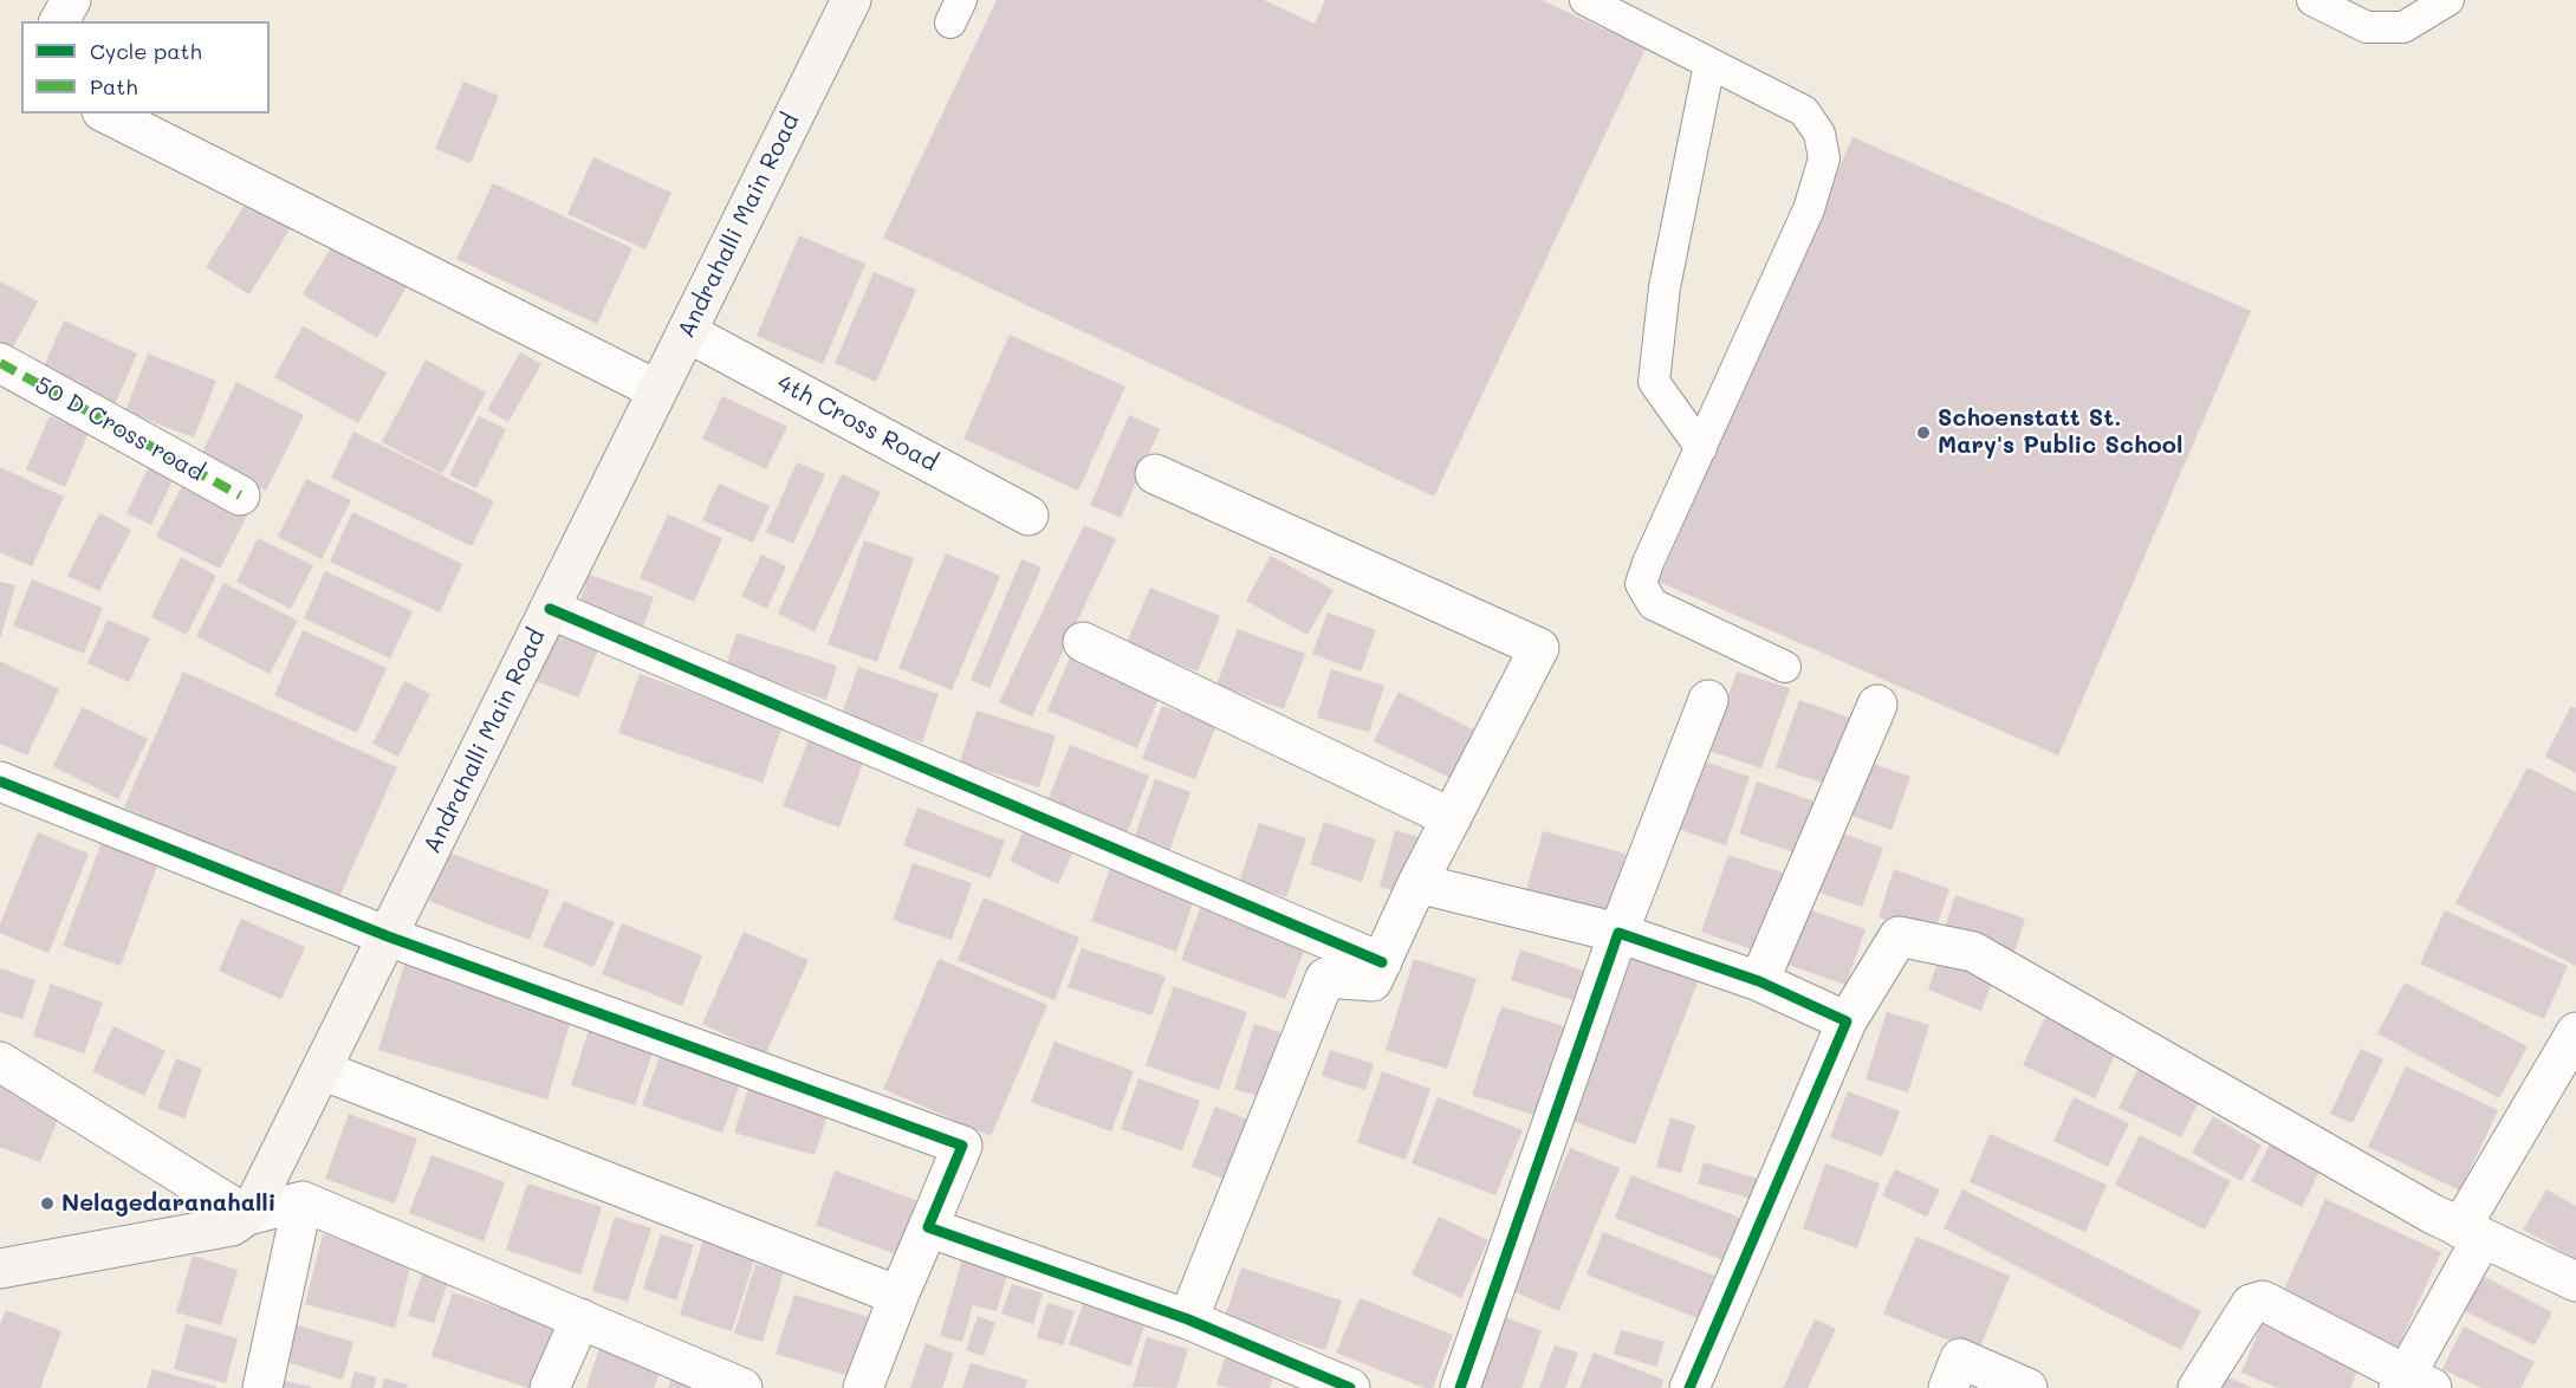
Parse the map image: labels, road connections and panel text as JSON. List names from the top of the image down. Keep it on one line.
{"streets":{"main road":["Andrahalli Main Road"],"street":["4th Cross Road","50 D Cross road"]},"crossings":[["Andrahalli Main Road","4th Cross Road"]],"places":["Schoenstatt St. Mary's Public School","Nelagedaranahalli"],"legend":["Cycle path","Path"]}
